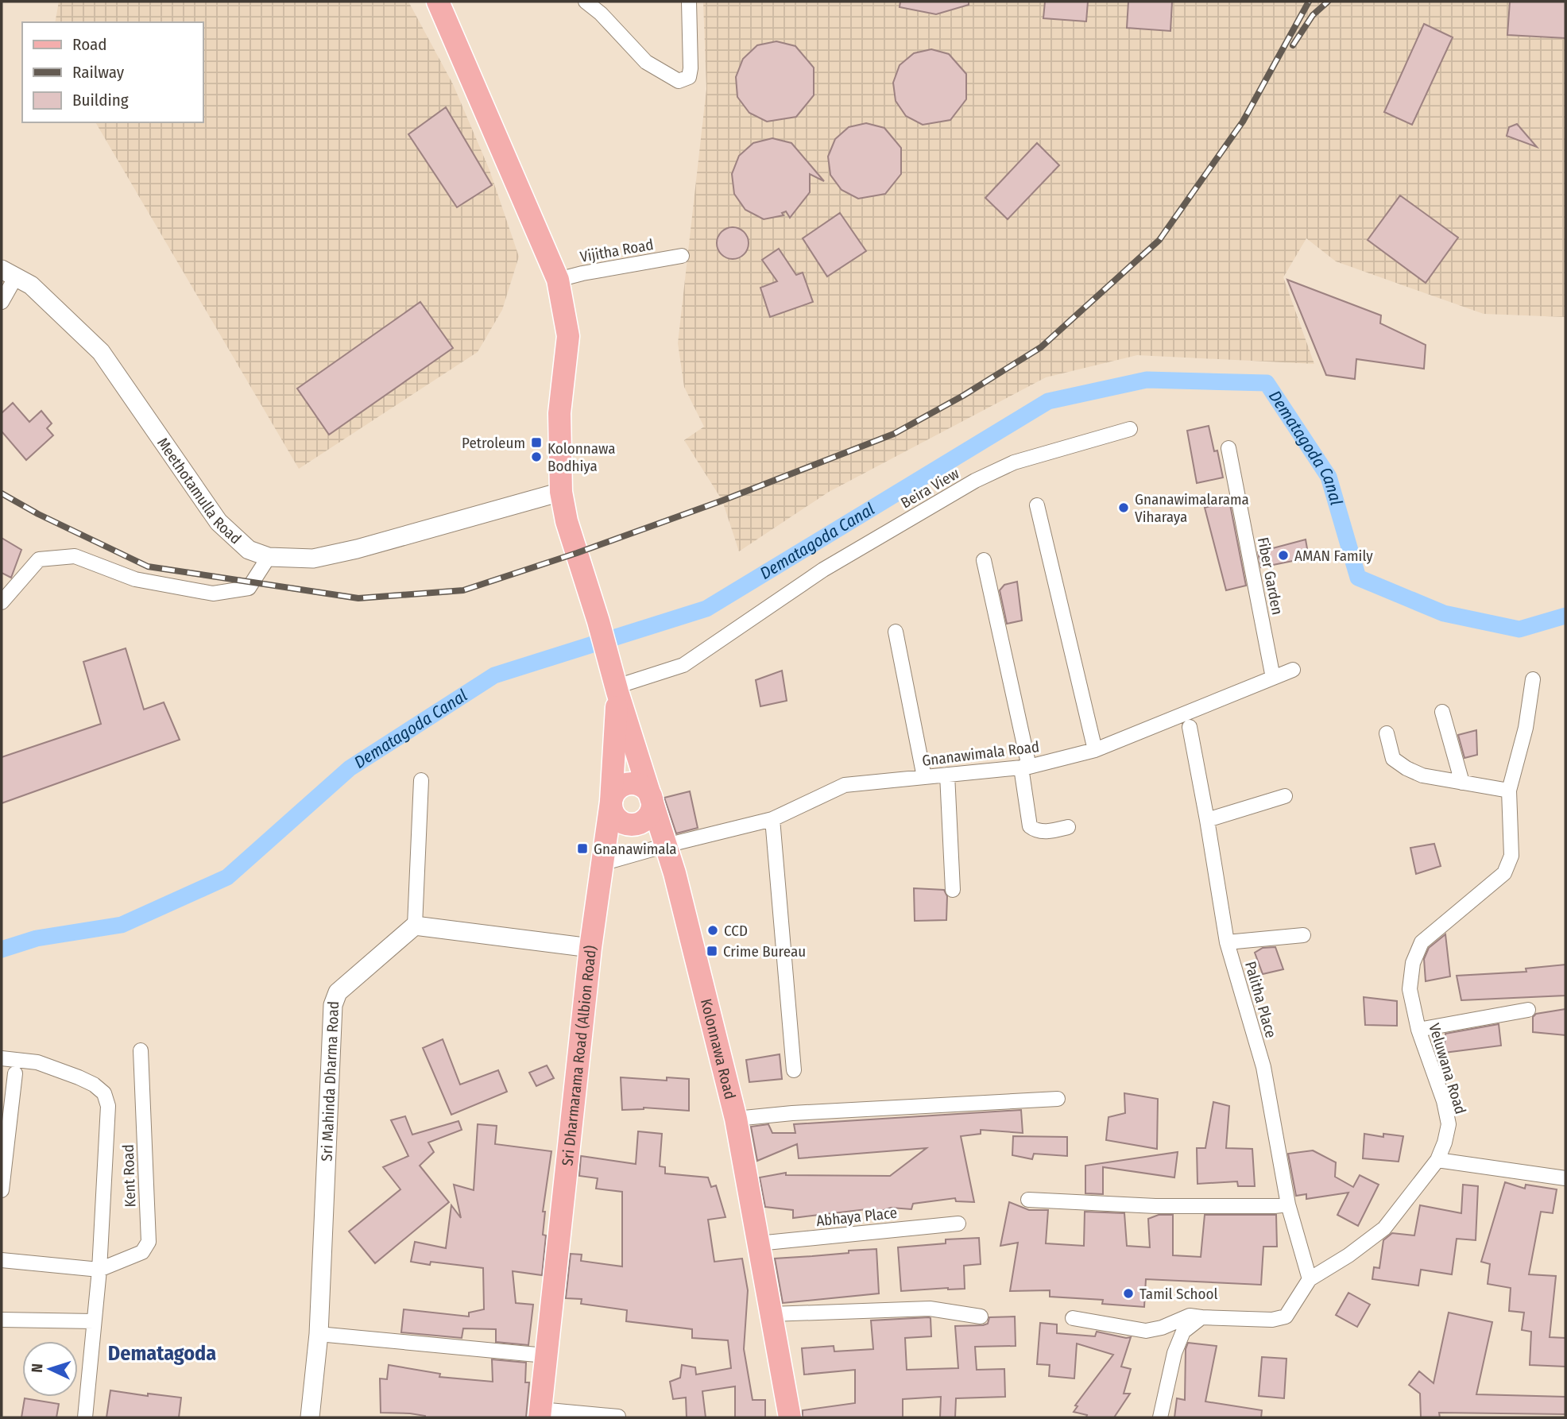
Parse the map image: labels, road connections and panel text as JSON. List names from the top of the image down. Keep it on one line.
{"streets":{"main road":["Kolonnawa Road","Sri Dharmarama Road (Albion Road)"],"street":["Vijitha Road","Beira View","Meethotamulla Road","Fiber Garden","Gnanawimala Road","Palitha Place","Veluwana Road","Sri Mahinda Dharma Road","Kent Road","Abhaya Place"]},"crossings":[["Vijitha Road","Kolonnawa Road"],["Beira View","Kolonnawa Road"],["Beira View","Sri Dharmarama Road (Albion Road)"],["Meethotamulla Road","Kolonnawa Road"],["Fiber Garden","Gnanawimala Road"],["Gnanawimala Road","Kolonnawa Road"],["Gnanawimala Road","Sri Dharmarama Road (Albion Road)"],["Palitha Place","Veluwana Road"],["Kolonnawa Road","Sri Dharmarama Road (Albion Road)"],["Kolonnawa Road","Abhaya Place"]],"districts":["Dematagoda"],"water":["Dematagoda Canal"],"places":{"transit":["Petroleum","Gnanawimala","Crime Bureau"],"other":["Kolonnawa Bodhiya","Gnanawimalarama Viharaya","AMAN Family","CCD","Tamil School"]},"legend":["Road","Railway","Building"],"north":"left"}
